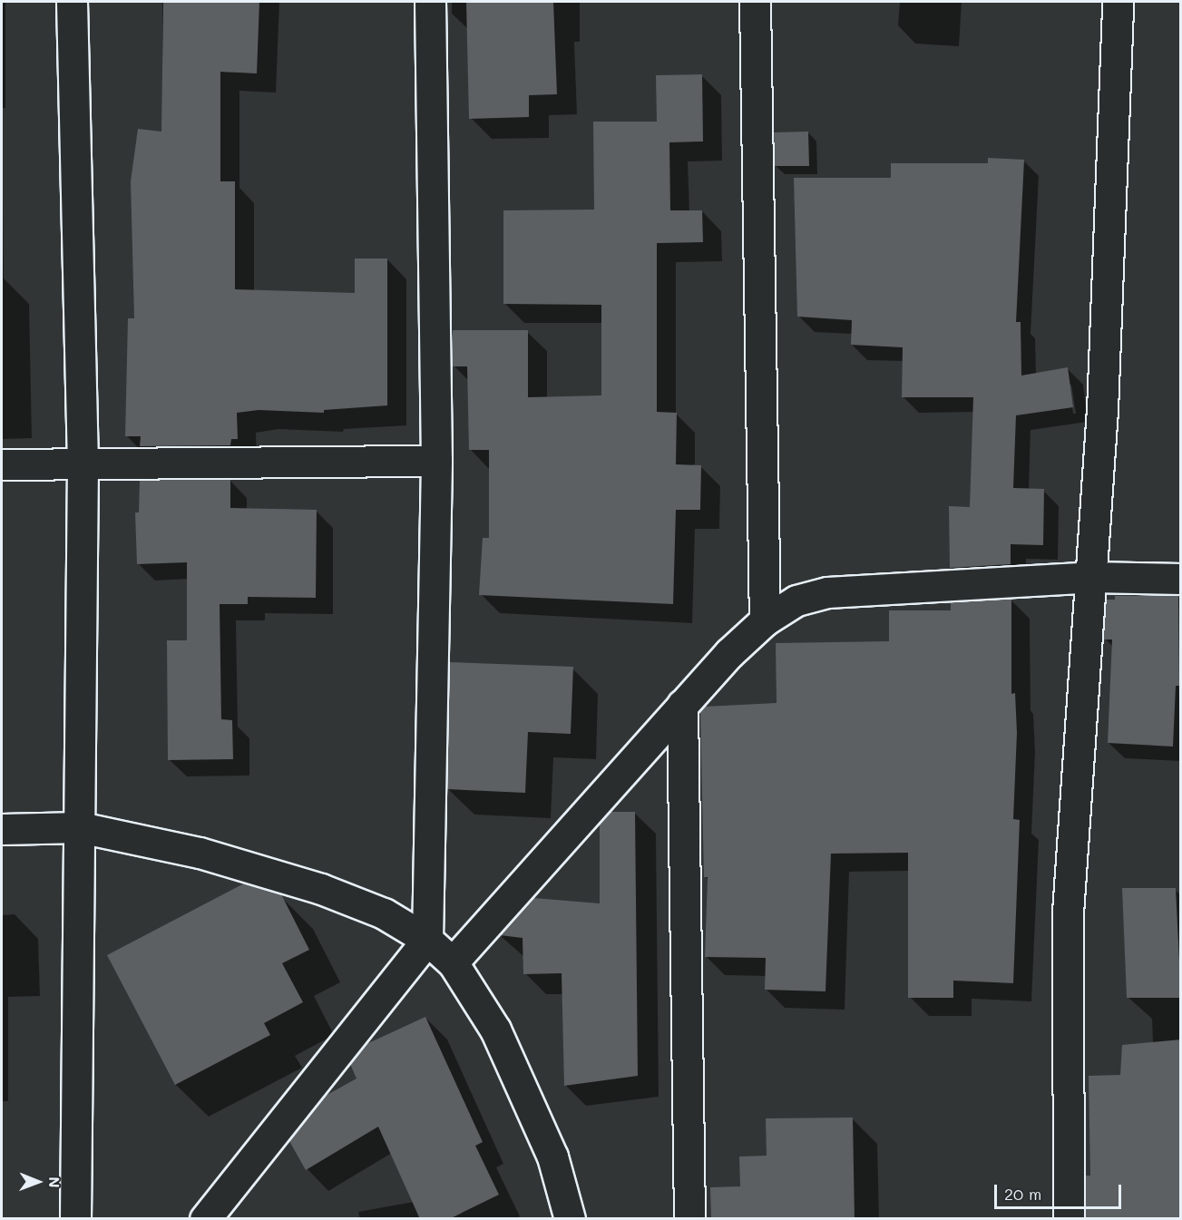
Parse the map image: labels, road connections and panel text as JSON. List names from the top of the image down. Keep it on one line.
{"scale_bar":"20 m","north":"right"}
